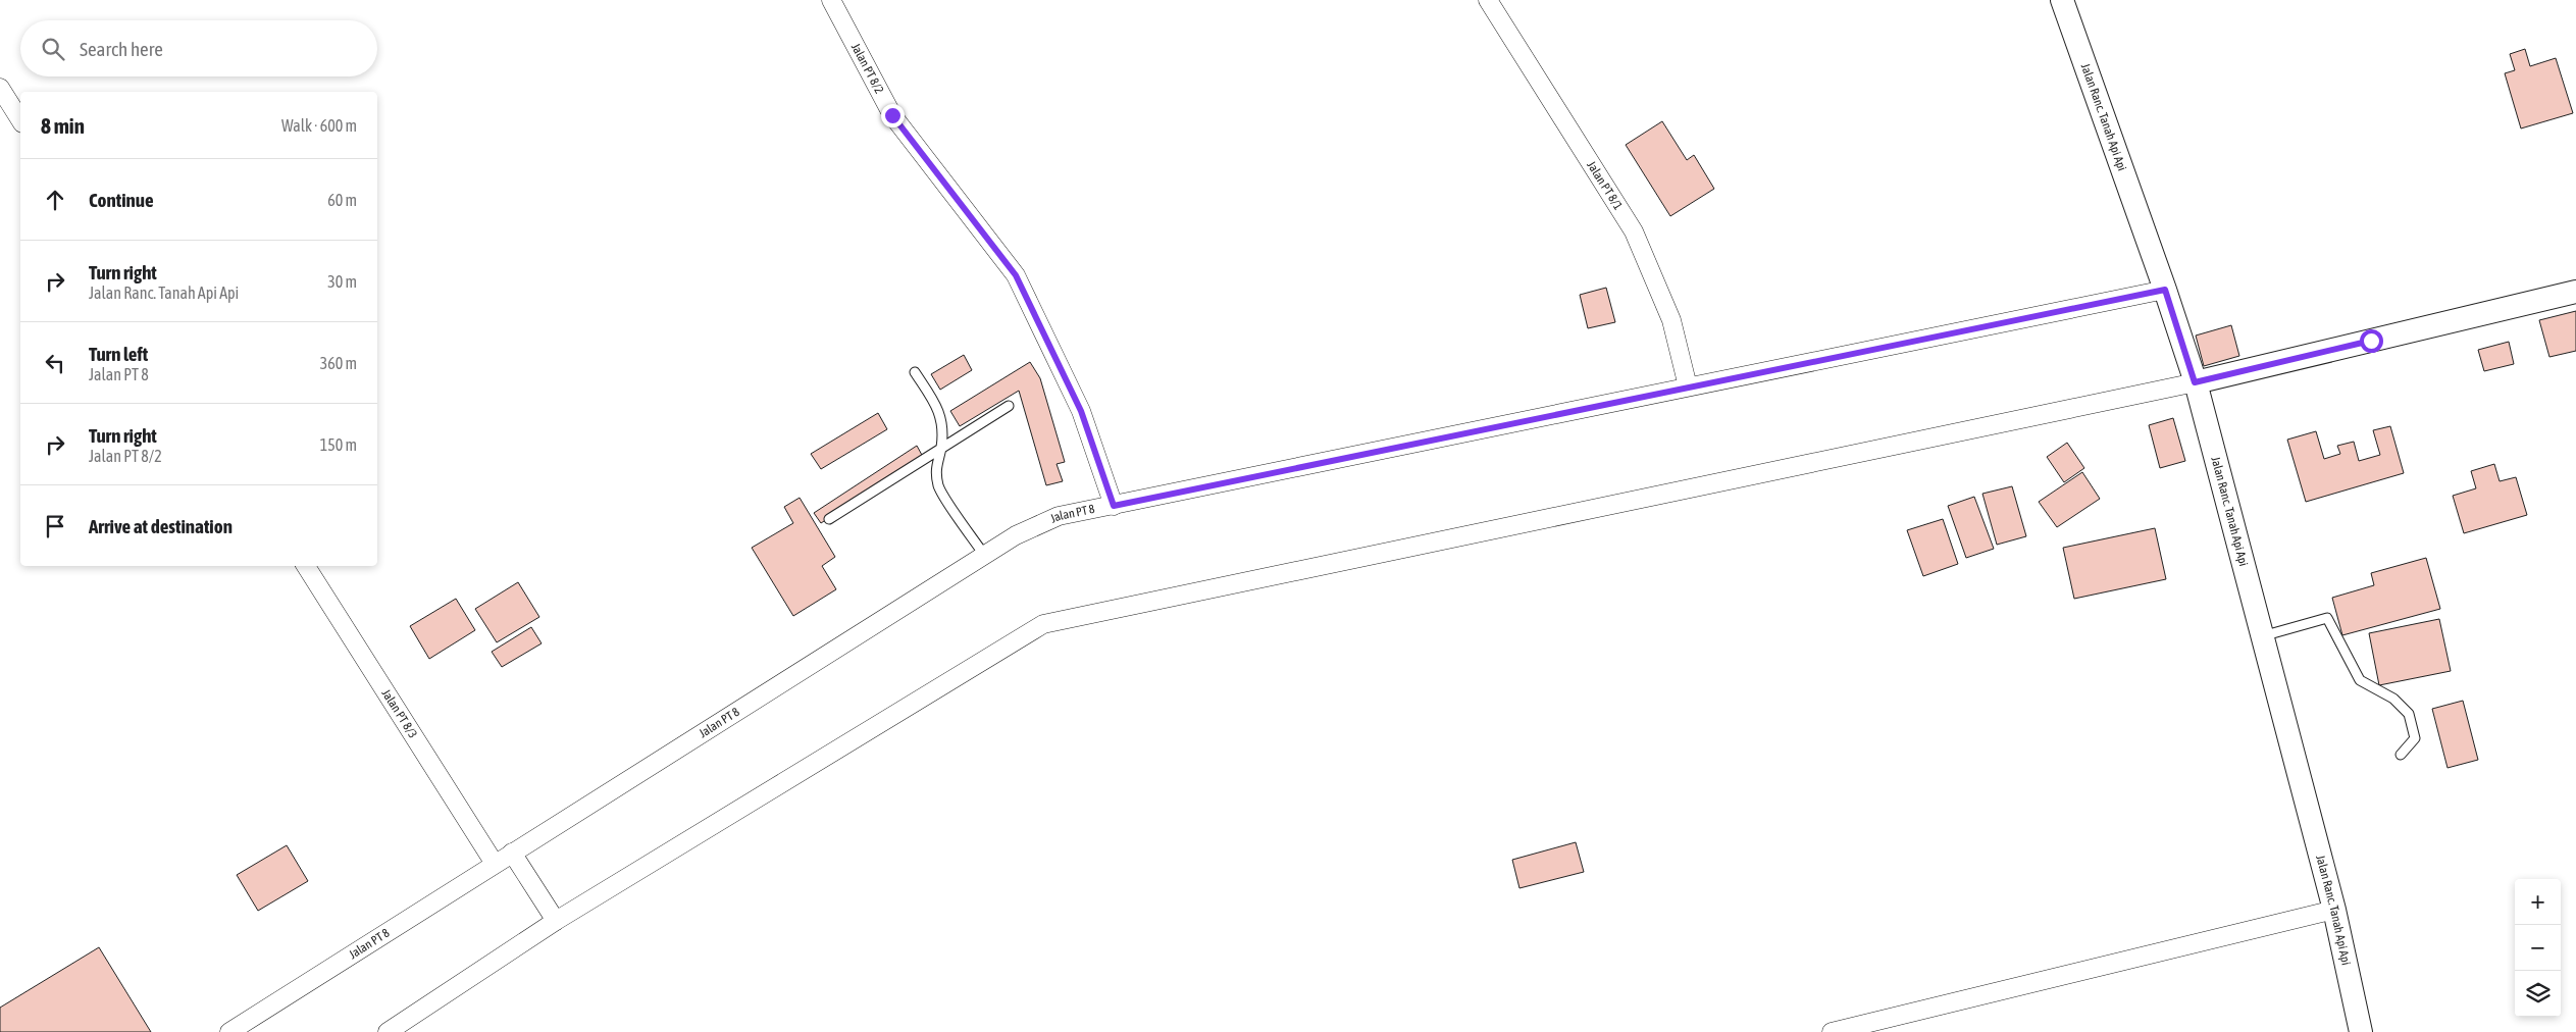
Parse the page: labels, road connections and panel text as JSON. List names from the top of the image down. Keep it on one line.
{"streets":{"street":["Jalan PT 8/2","Jalan Ranc. Tanah Api Api","Jalan PT 8/1","Jalan PT 8","Jalan PT 8/3"]},"crossings":[["Jalan PT 8/2","Jalan PT 8"],["Jalan Ranc. Tanah Api Api","Jalan PT 8"],["Jalan PT 8/1","Jalan PT 8"],["Jalan PT 8","Jalan PT 8/3"]],"page":{"search":"Search here","heading":["8 min","Walk · 600 m"],"list":[["Continue","60 m"],["Turn right","Jalan Ranc. Tanah Api Api","30 m"],["Turn left","Jalan PT 8","360 m"],["Turn right","Jalan PT 8/2","150 m"],"Arrive at destination"],"map_buttons":["+","−"]}}
